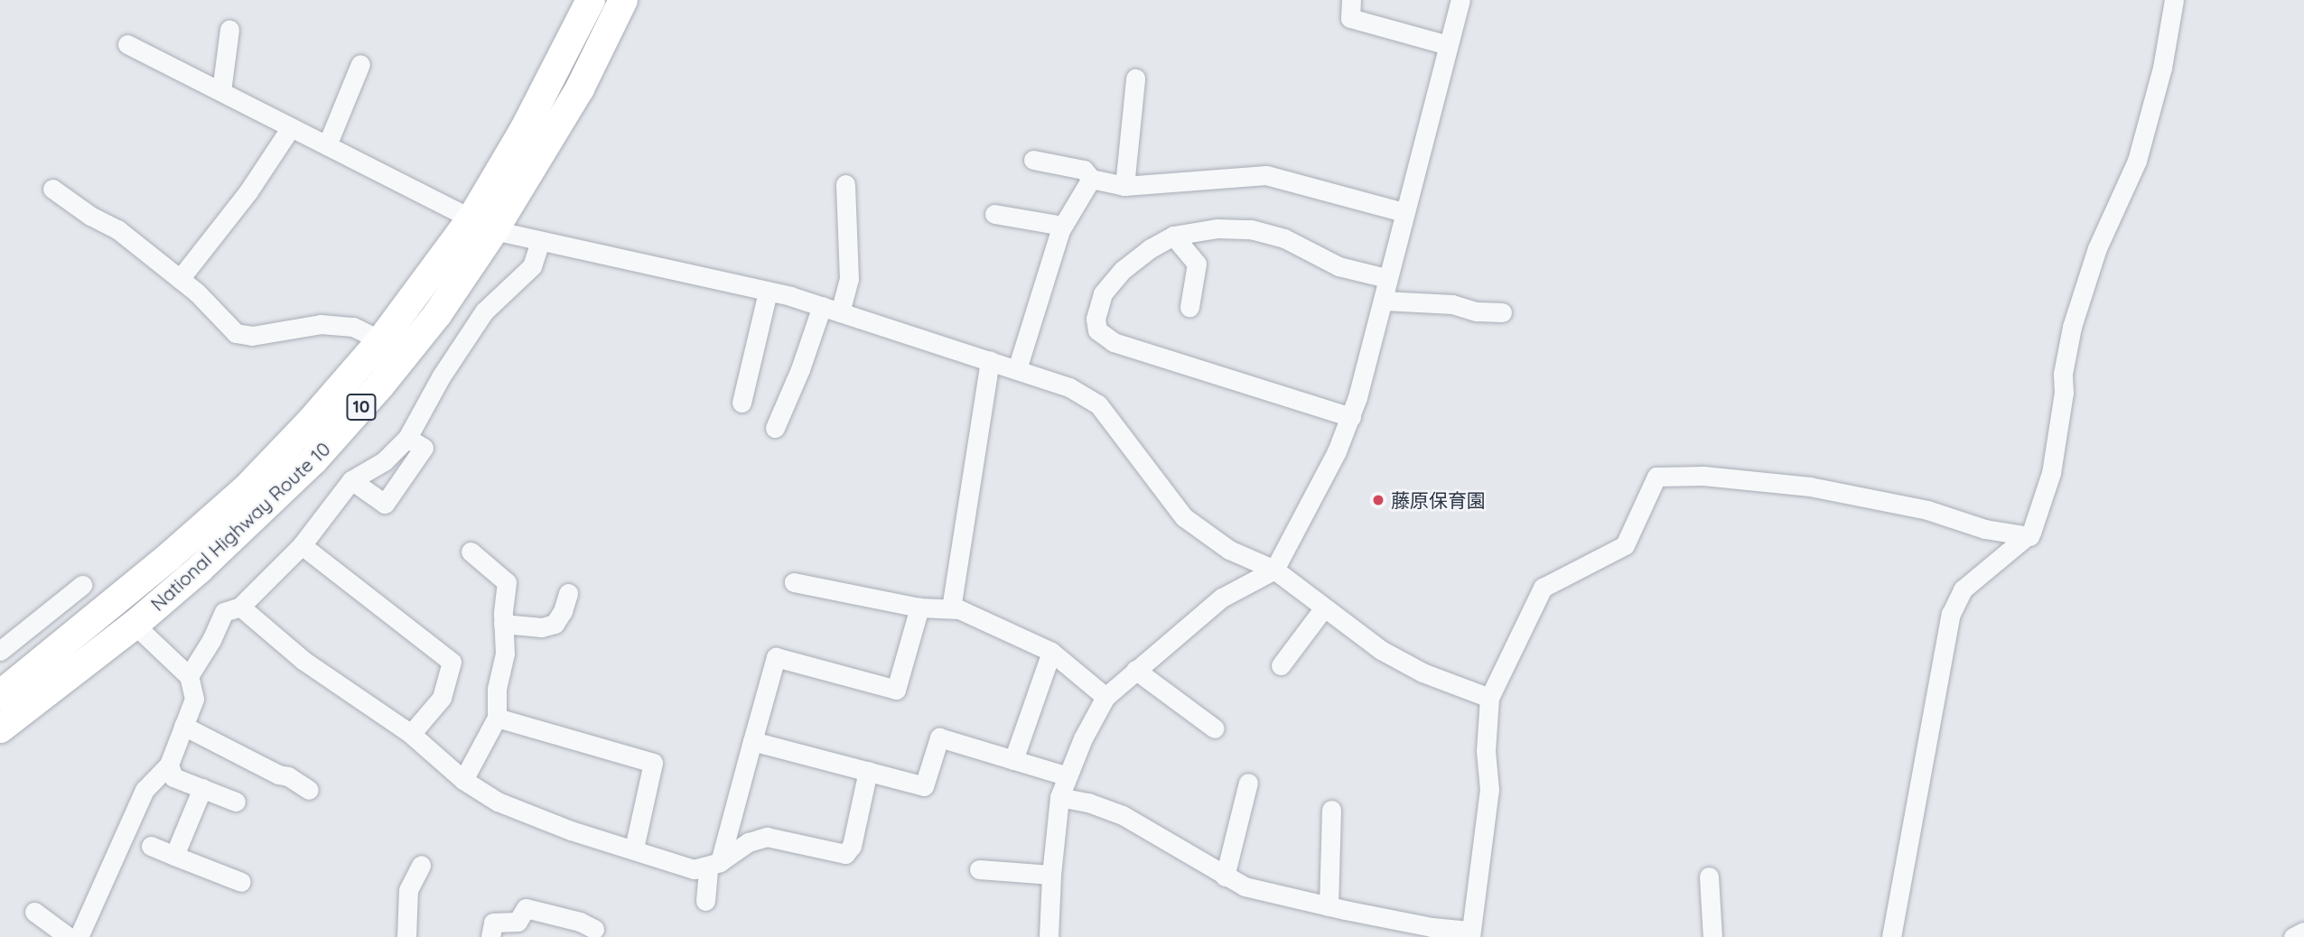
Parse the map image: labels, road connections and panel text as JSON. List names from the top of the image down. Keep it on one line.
{"streets":{"highway":["10","National Highway Route 10"]},"places":["藤原保育園"]}
